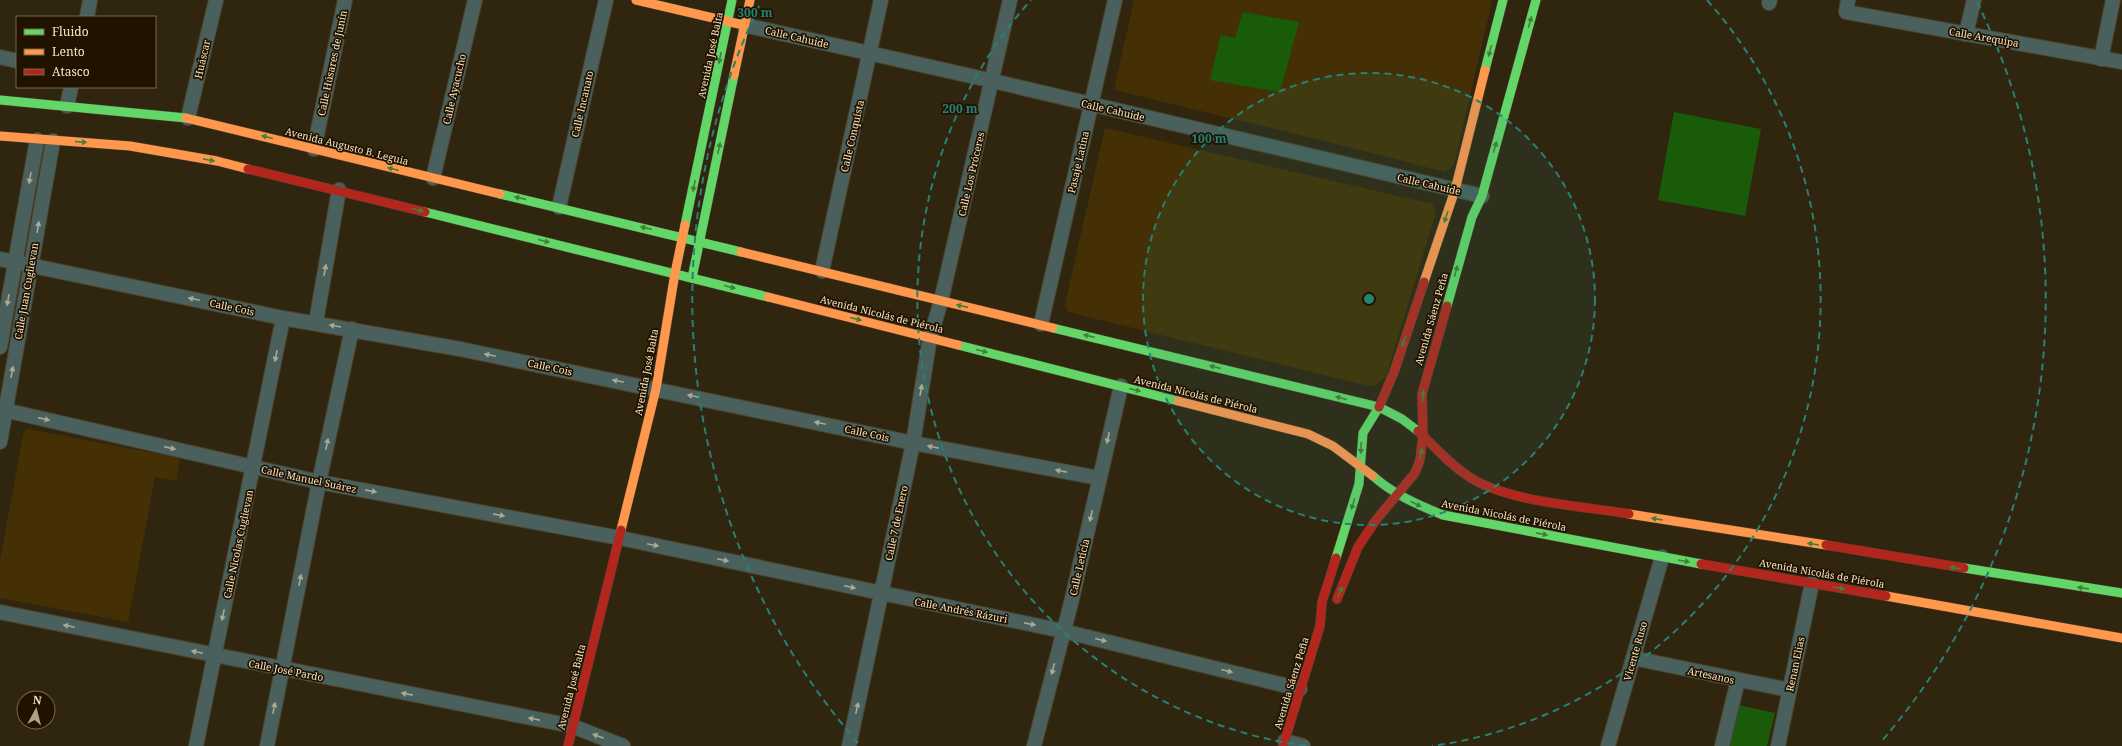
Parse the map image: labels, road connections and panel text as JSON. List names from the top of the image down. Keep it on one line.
{"streets":{"main road":["Avenida José Balta","Avenida Augusto B. Leguia","Avenida Nicolás de Piérola","Avenida Sáenz Peña"],"street":["Calle Cahuide","Calle Arequipa","Huáscar","Calle Húsares de Junín","Calle Ayacucho","Calle Incanato","Calle Conquista","Pasaje Latina","Calle Los Próceres","Calle Juan Cuglievan","Calle Cois","Calle Manuel Suárez","Calle 7 de Enero","Calle Nicolas Cuglievan","Calle Leticia","Calle Andrés Rázuri","Vicente Ruso","Renan Elias","Calle José Pardo","Artesanos"]},"crossings":[["Calle Cahuide","Calle Conquista"],["Calle Cahuide","Pasaje Latina"],["Calle Cahuide","Calle Los Próceres"],["Calle Cahuide","Avenida Sáenz Peña"],["Avenida José Balta","Avenida Augusto B. Leguia"],["Avenida José Balta","Calle Cois"],["Avenida José Balta","Avenida Nicolás de Piérola"],["Avenida José Balta","Calle Manuel Suárez"],["Avenida José Balta","Calle Andrés Rázuri"],["Avenida José Balta","Calle José Pardo"],["Huáscar","Avenida Augusto B. Leguia"],["Calle Húsares de Junín","Avenida Augusto B. Leguia"],["Calle Ayacucho","Avenida Augusto B. Leguia"],["Calle Incanato","Avenida Augusto B. Leguia"],["Calle Los Próceres","Calle 7 de Enero"],["Calle Juan Cuglievan","Calle Cois"],["Calle Juan Cuglievan","Calle Manuel Suárez"],["Calle Cois","Calle 7 de Enero"],["Calle Cois","Calle Nicolas Cuglievan"],["Calle Cois","Calle Leticia"],["Avenida Nicolás de Piérola","Avenida Sáenz Peña"],["Avenida Nicolás de Piérola","Calle 7 de Enero"],["Avenida Nicolás de Piérola","Calle Leticia"],["Avenida Nicolás de Piérola","Vicente Ruso"],["Avenida Nicolás de Piérola","Renan Elias"],["Avenida Sáenz Peña","Calle Andrés Rázuri"],["Calle Manuel Suárez","Calle Nicolas Cuglievan"],["Calle Manuel Suárez","Calle Andrés Rázuri"],["Calle 7 de Enero","Calle Andrés Rázuri"],["Calle Nicolas Cuglievan","Calle José Pardo"],["Calle Leticia","Calle Andrés Rázuri"],["Vicente Ruso","Artesanos"],["Renan Elias","Artesanos"]],"one_way":["Calle Cois","Calle Manuel Suárez","Calle 7 de Enero","Calle Leticia","Calle Andrés Rázuri","Calle José Pardo"],"legend":["Fluido","Lento","Atasco"],"north":"top","rings":["300 m","200 m","100 m"]}
